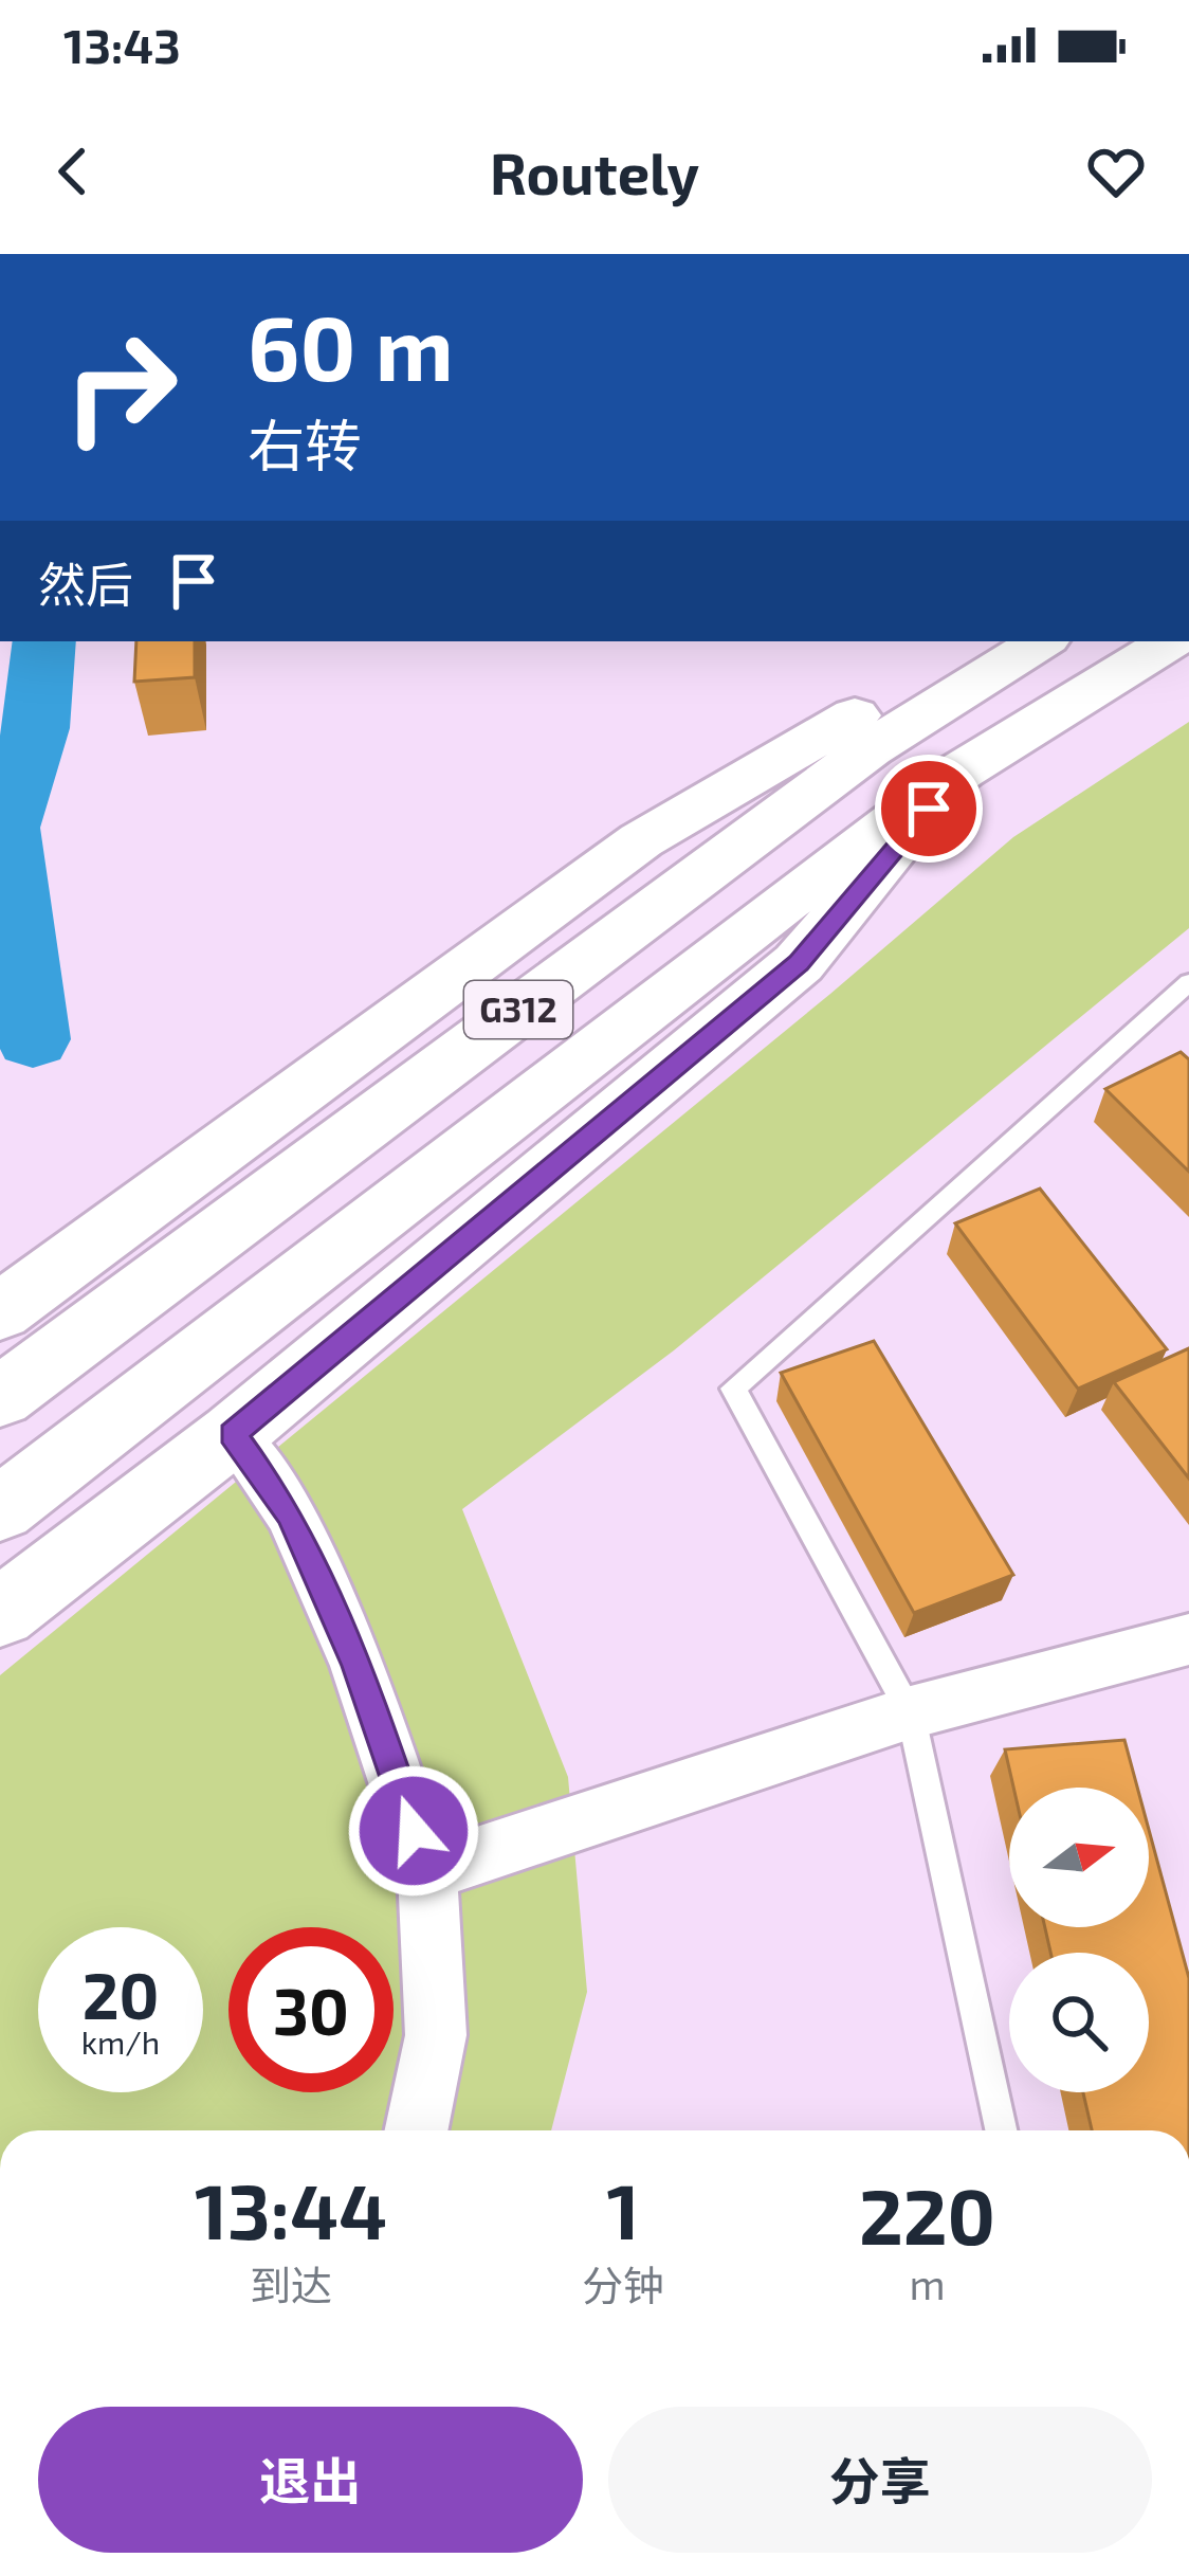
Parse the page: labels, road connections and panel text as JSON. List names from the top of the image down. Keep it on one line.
{"streets":{"highway":["G312"]},"north":"right","page":{"status":"13:43","header":"Routely","turn":["60 m","右转"],"then":"然后","speed":"20 km/h","limit":"30","eta":["13:44","到达","1","分钟","220","m"],"buttons":["退出","分享"]}}
